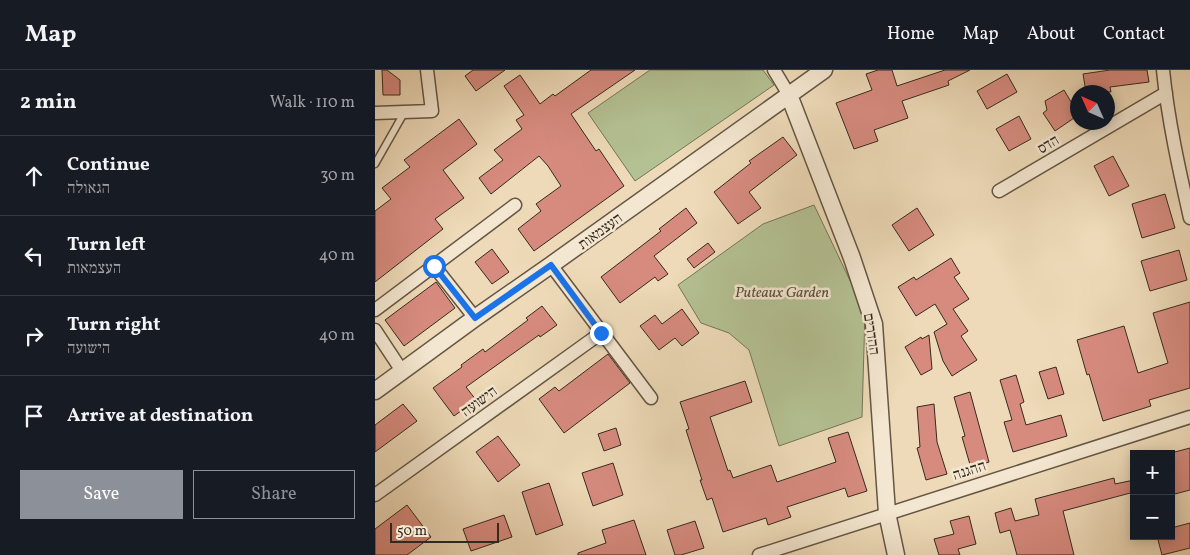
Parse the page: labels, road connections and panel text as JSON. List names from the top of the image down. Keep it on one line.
{"streets":{"street":["הדס","העצמאות","ההדרים","הישועה","ההגנה"]},"crossings":[["העצמאות","ההדרים"],["ההדרים","ההגנה"]],"parks":["Puteaux Garden"],"scale_bar":"50 m","north":"top left","page":{"header":"Map","nav":["Home","Map","About","Contact"],"heading":["2 min","Walk · 110 m"],"list":[["Continue","הגאולה","30 m"],["Turn left","העצמאות","40 m"],["Turn right","הישועה","40 m"],"Arrive at destination"],"map_buttons":["+","−"],"buttons":["Save","Share"],"scale":"50 m"}}
